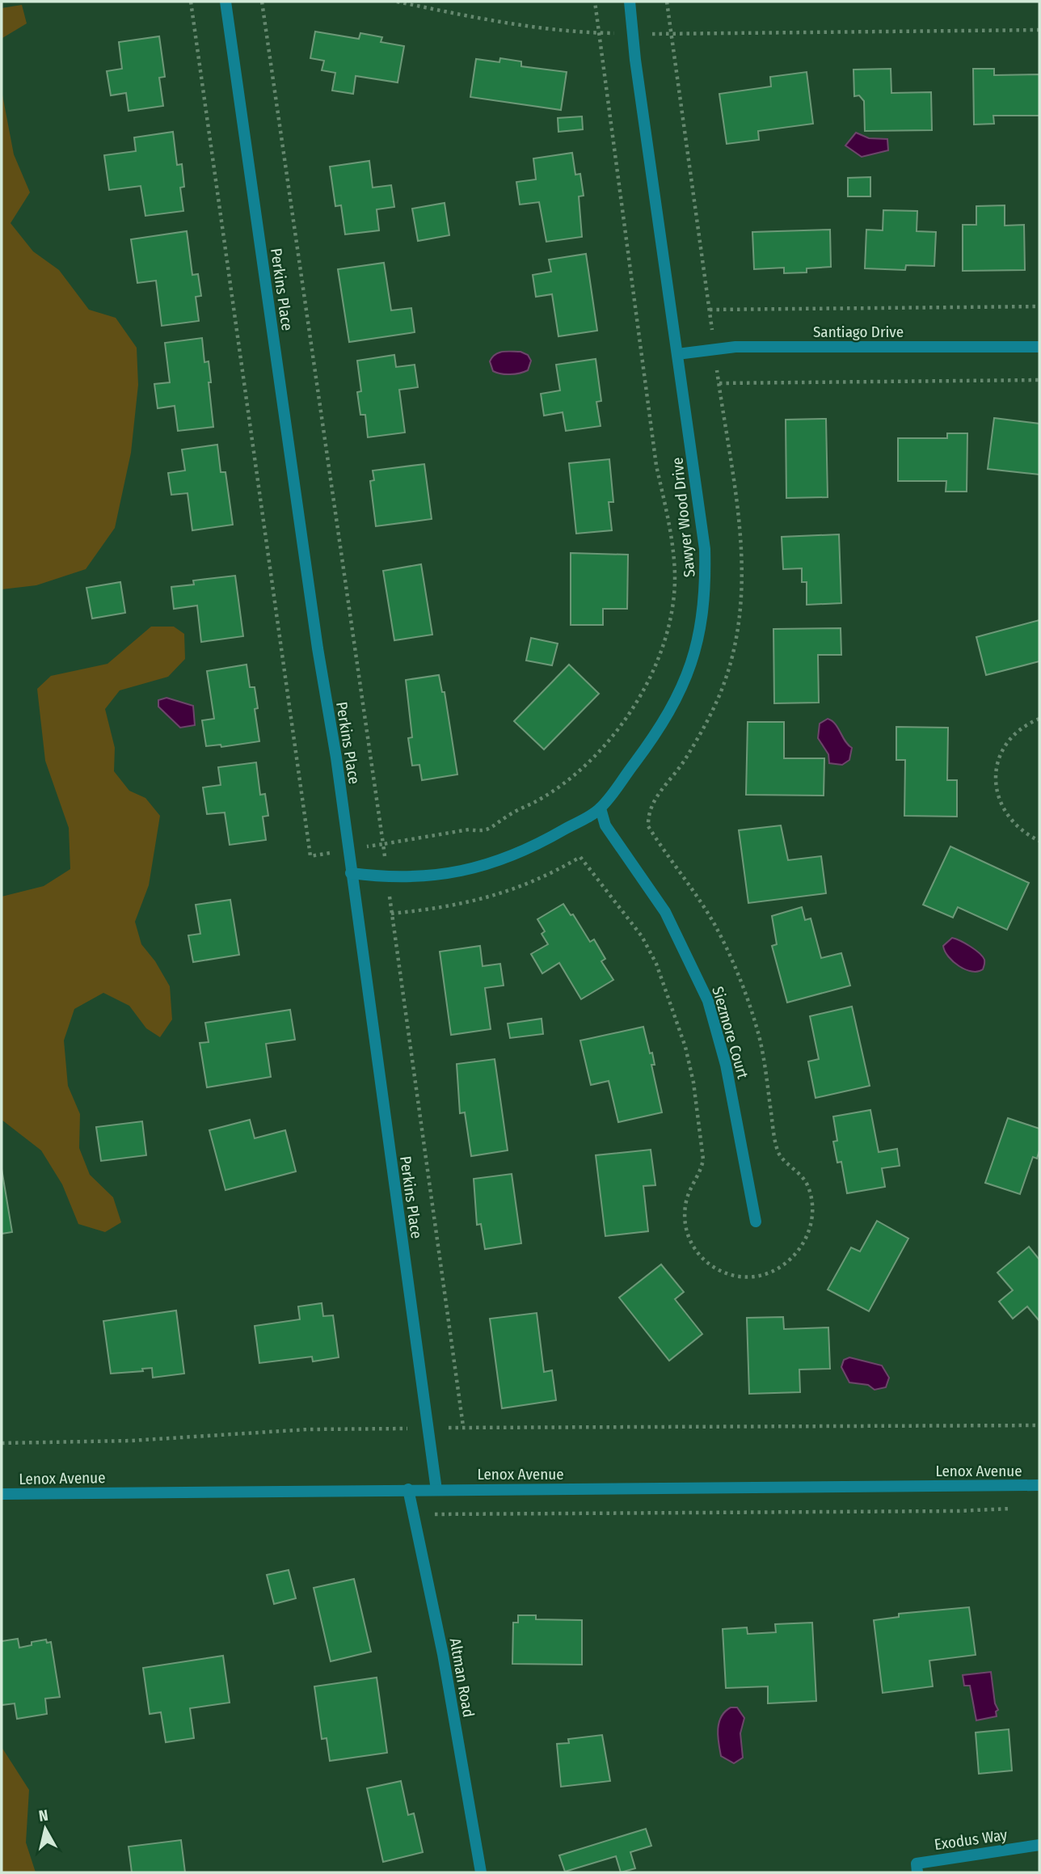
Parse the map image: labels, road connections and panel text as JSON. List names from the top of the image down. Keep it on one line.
{"streets":{"street":["Perkins Place","Santiago Drive","Sawyer Wood Drive","Siezmore Court","Lenox Avenue","Altman Road","Exodus Way"]},"crossings":[["Perkins Place","Sawyer Wood Drive"],["Perkins Place","Lenox Avenue"],["Santiago Drive","Sawyer Wood Drive"],["Sawyer Wood Drive","Siezmore Court"],["Lenox Avenue","Altman Road"]],"north":"top"}
